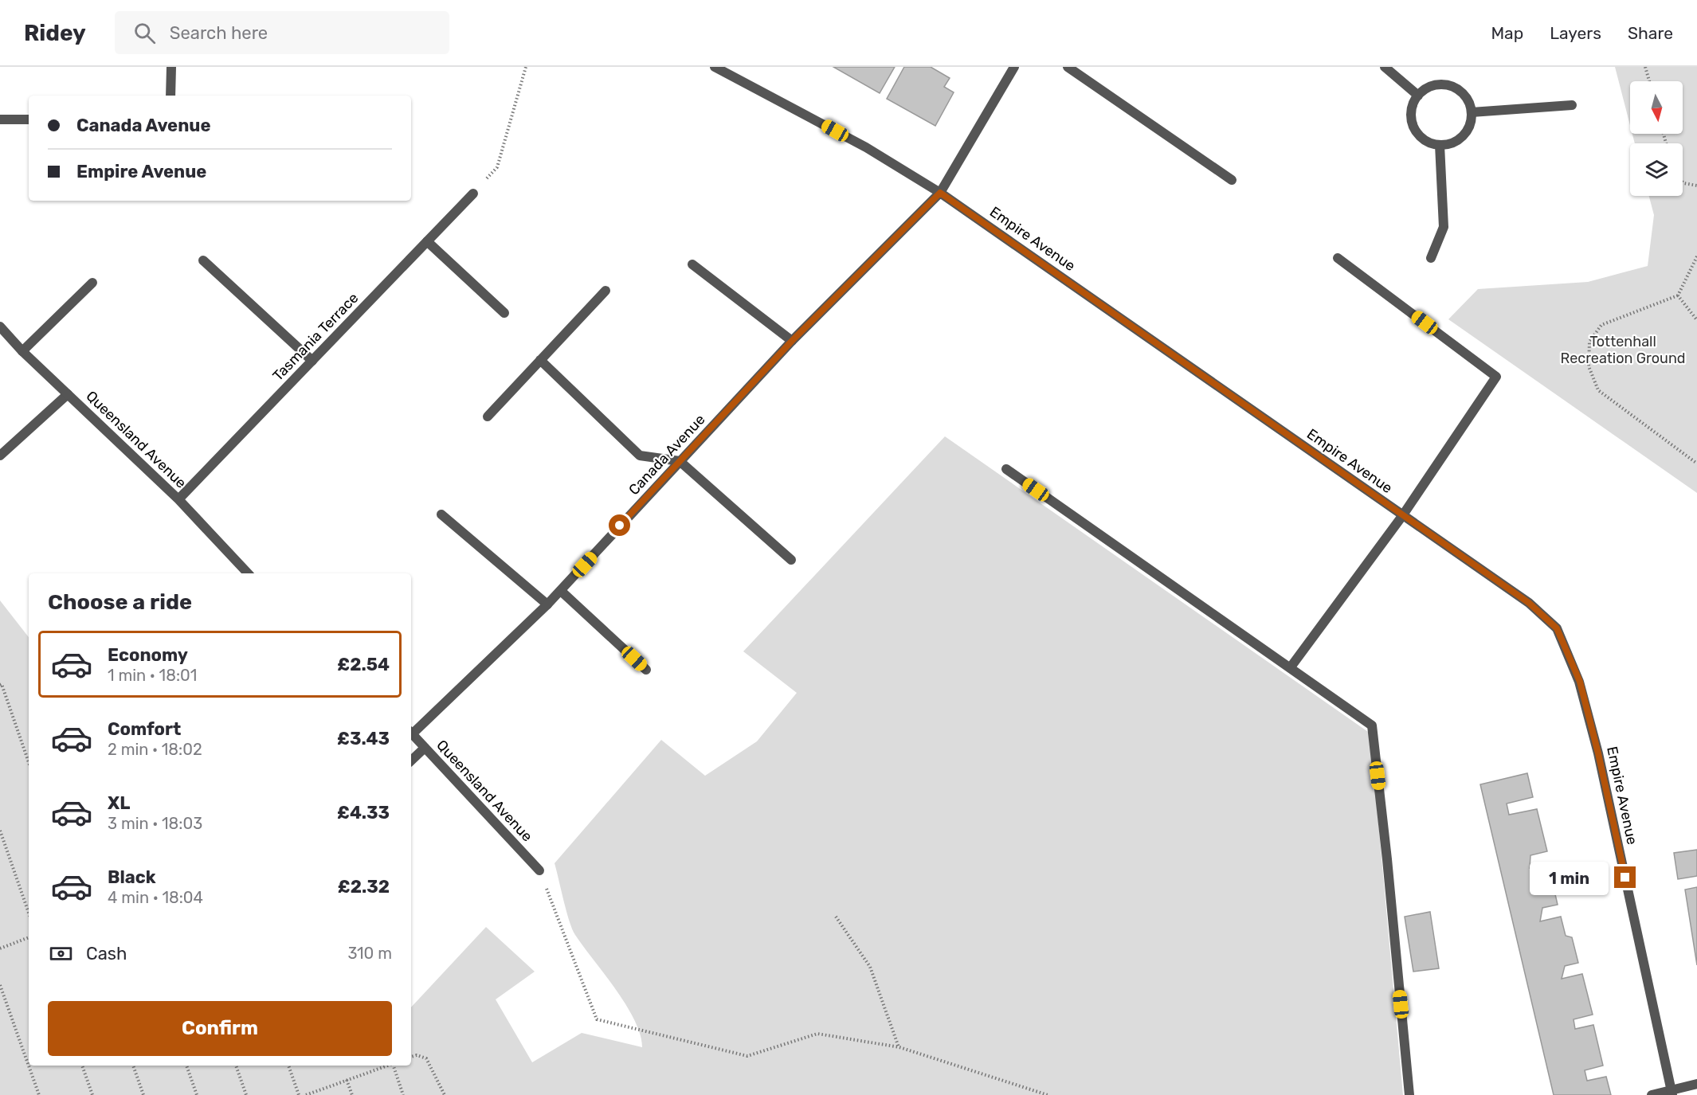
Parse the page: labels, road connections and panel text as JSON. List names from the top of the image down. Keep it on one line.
{"streets":{"street":["Empire Avenue","Tasmania Terrace","Queensland Avenue","Canada Avenue"]},"crossings":[["Empire Avenue","Canada Avenue"],["Tasmania Terrace","Queensland Avenue"]],"parks":["Tottenhall Recreation Ground"],"north":"bottom","page":{"header":"Ridey","search":"Search here","nav":["Map","Layers","Share"],"banner":["Canada Avenue","Empire Avenue"],"heading":"Choose a ride","list":[{"name":"Economy","note":"1 min · 18:01","value":"£2.54"},{"name":"Comfort","note":"2 min · 18:02","value":"£3.43"},{"name":"XL","note":"3 min · 18:03","value":"£4.33"},{"name":"Black","note":"4 min · 18:04","value":"£2.32"}],"bubble":"1 min","pay":["Cash","310 m"],"buttons":"Confirm"}}
